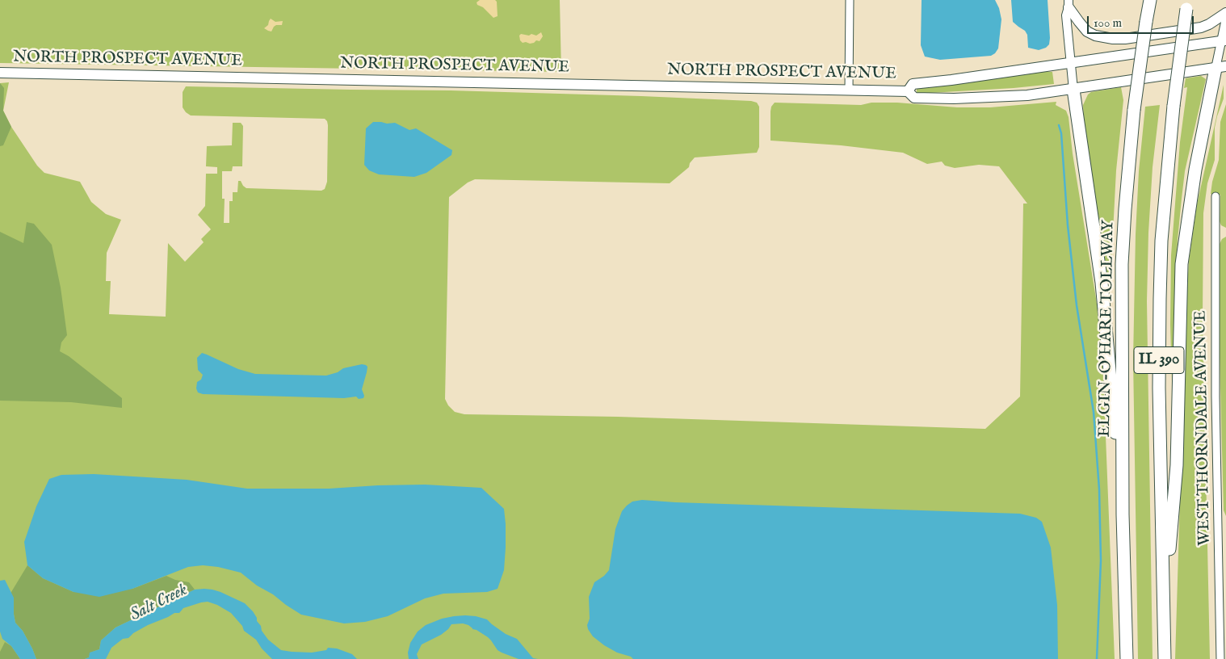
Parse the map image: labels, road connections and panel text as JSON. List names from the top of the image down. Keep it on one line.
{"streets":{"highway":["ELGIN-O'HARE TOLLWAY","IL 390"],"main road":["NORTH PROSPECT AVENUE"],"street":["WEST THORNDALE AVENUE"]},"water":["Salt Creek"],"scale_bar":"100 m"}
